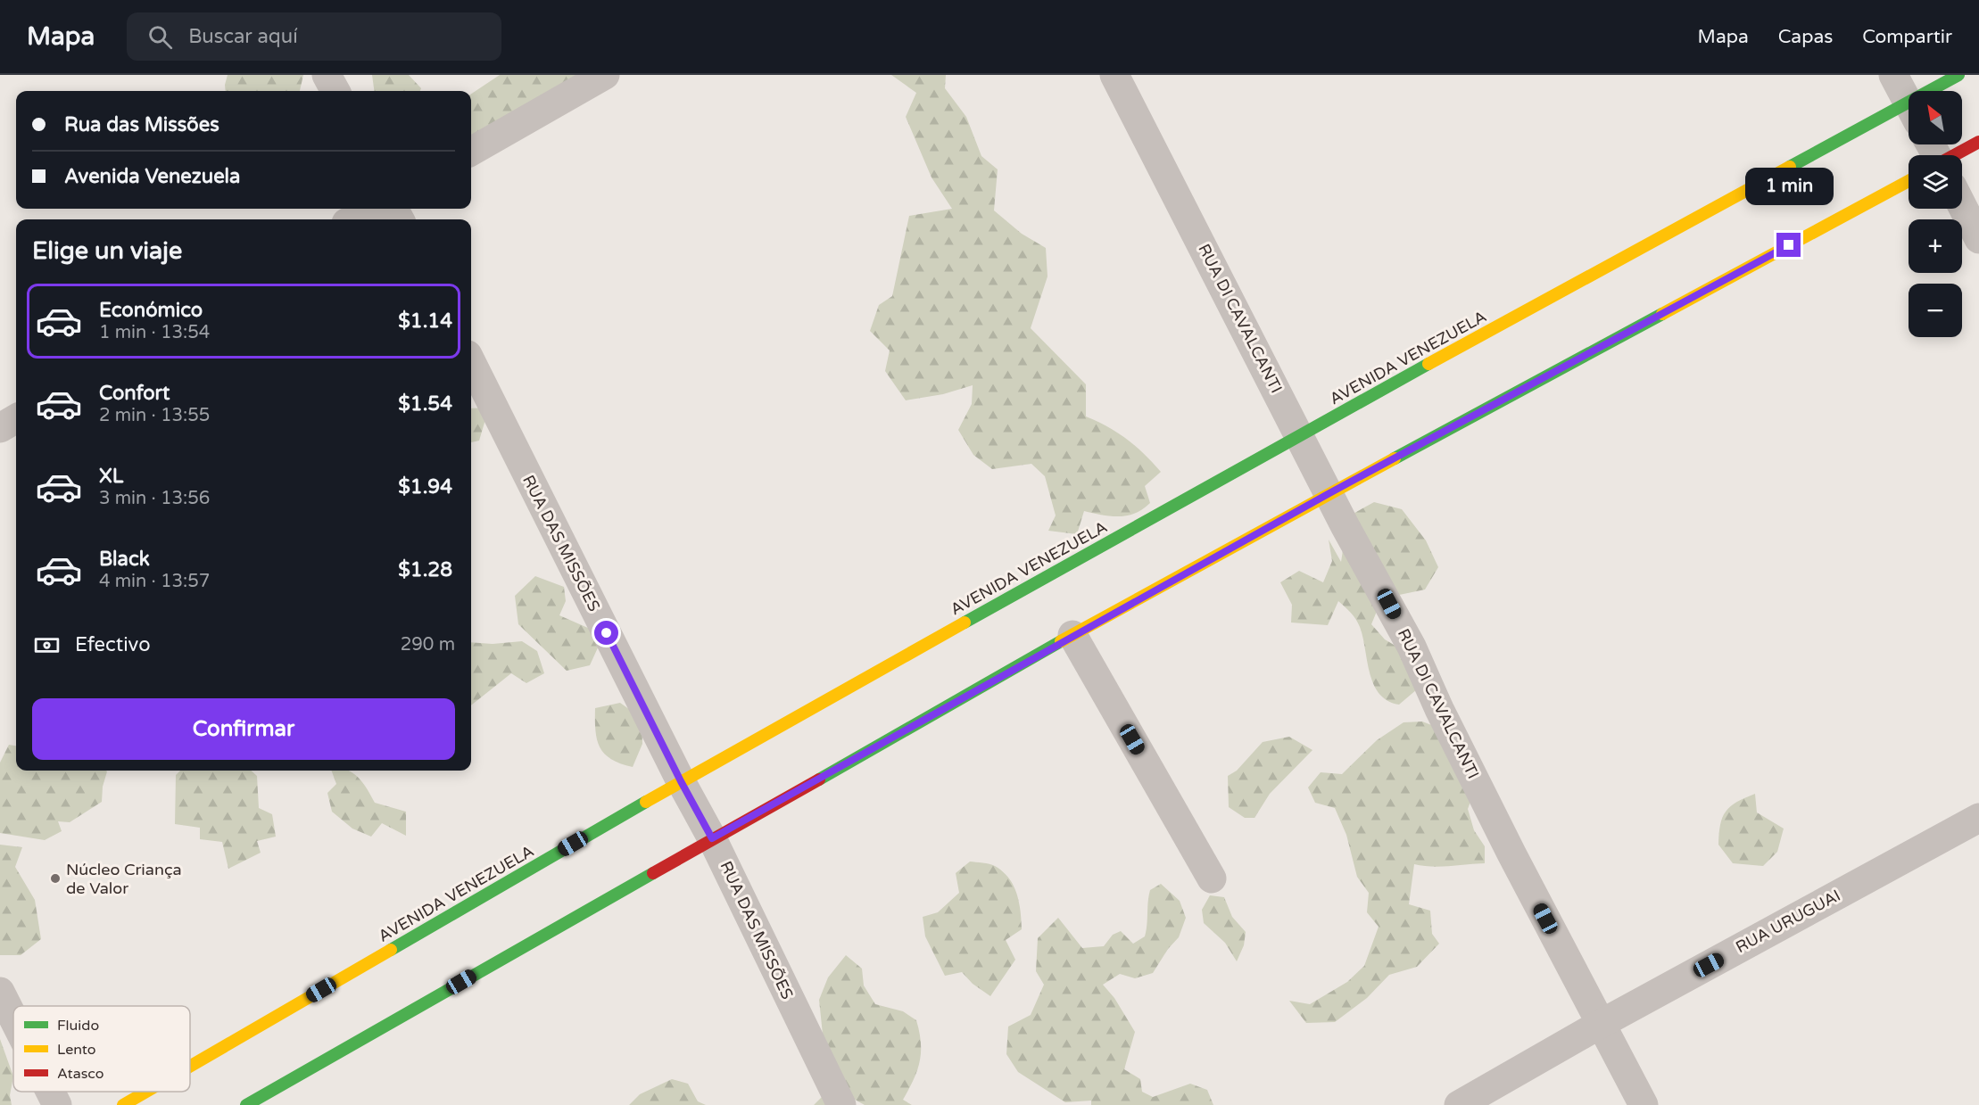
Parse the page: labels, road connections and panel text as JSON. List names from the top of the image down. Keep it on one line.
{"streets":{"main road":["AVENIDA VENEZUELA"],"street":["RUA DI CAVALCANTI","RUA DAS MISSÕES","RUA URUGUAI"]},"crossings":[["RUA DI CAVALCANTI","AVENIDA VENEZUELA"],["RUA DI CAVALCANTI","RUA URUGUAI"],["AVENIDA VENEZUELA","RUA DAS MISSÕES"]],"places":["Núcleo Criança de Valor"],"legend":["Fluido","Lento","Atasco"],"north":"top left","page":{"header":"Mapa","search":"Buscar aquí","nav":["Mapa","Capas","Compartir"],"map_buttons":["+","−"],"banner":["Rua das Missões","Avenida Venezuela"],"bubble":"1 min","heading":"Elige un viaje","list":[{"name":"Económico","note":"1 min · 13:54","value":"$1.14"},{"name":"Confort","note":"2 min · 13:55","value":"$1.54"},{"name":"XL","note":"3 min · 13:56","value":"$1.94"},{"name":"Black","note":"4 min · 13:57","value":"$1.28"}],"pay":["Efectivo","290 m"],"buttons":"Confirmar"}}
